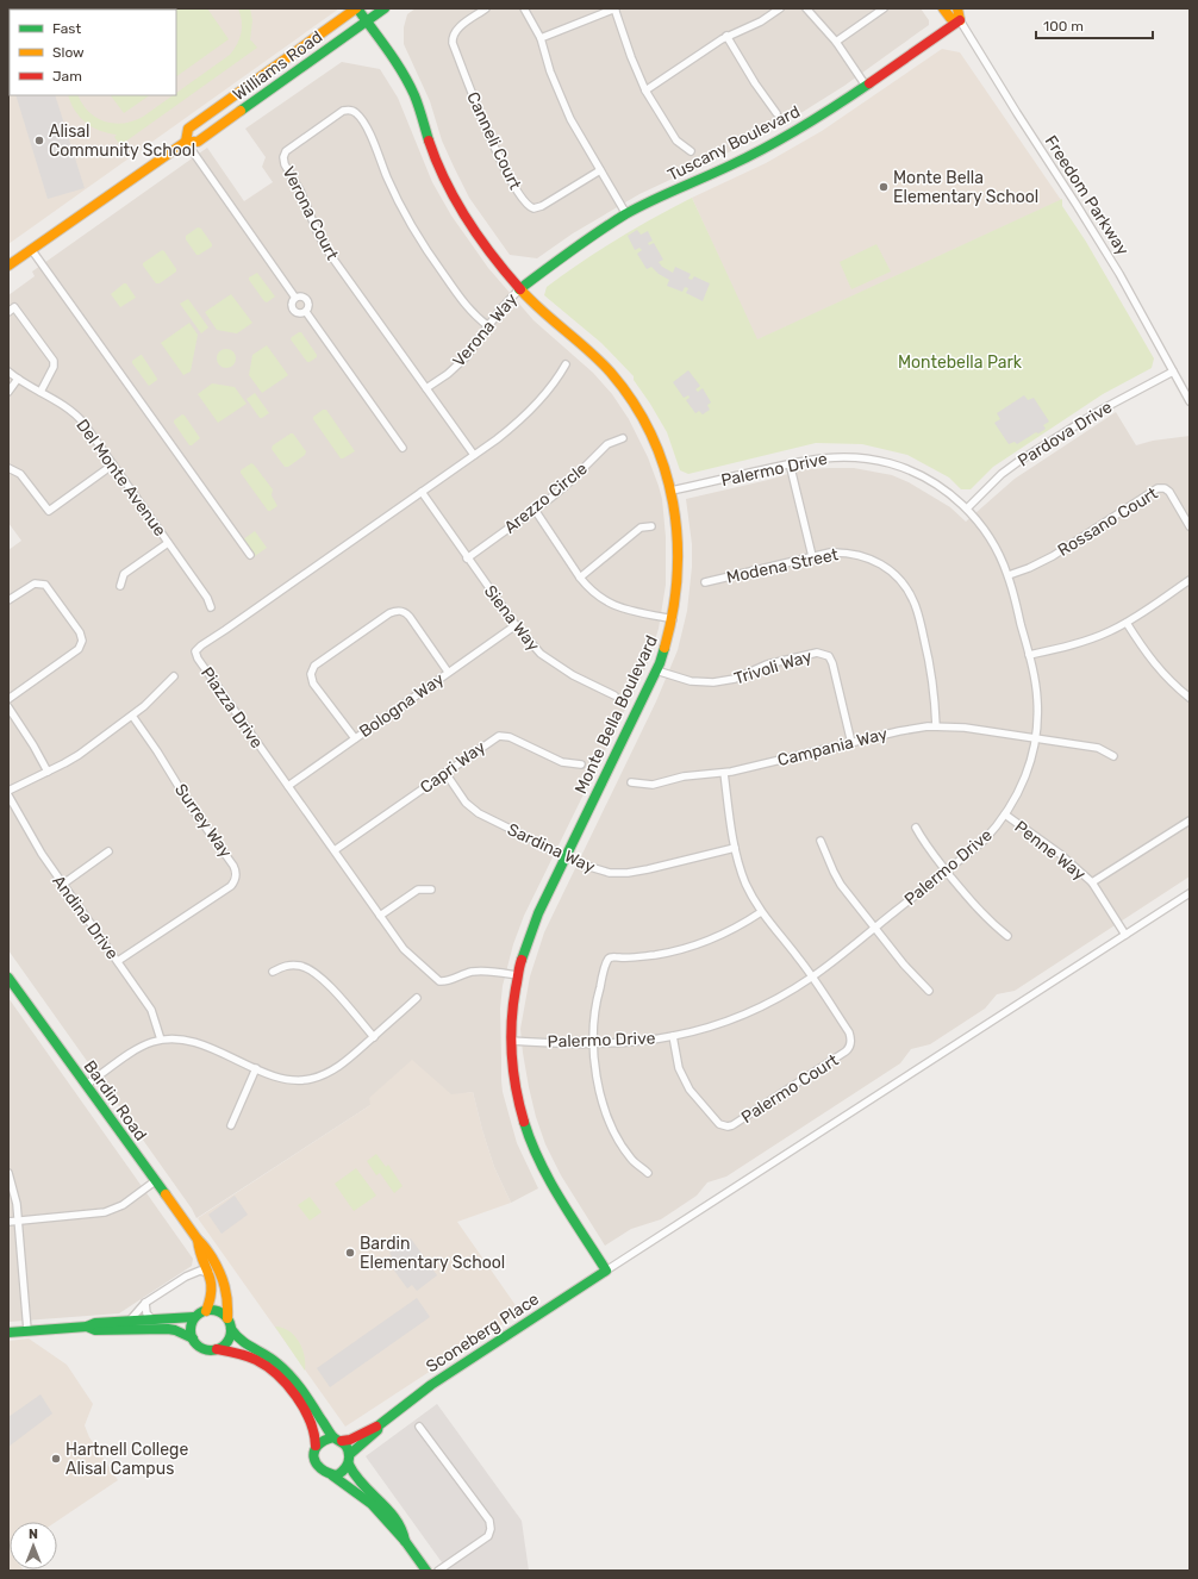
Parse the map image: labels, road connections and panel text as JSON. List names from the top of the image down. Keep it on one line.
{"streets":{"street":["Williams Road","Canneli Court","Tuscany Boulevard","Freedom Parkway","Verona Court","Verona Way","Pardova Drive","Palermo Drive","Del Monte Avenue","Arezzo Circle","Rossano Court","Modena Street","Siena Way","Trivoli Way","Bologna Way","Piazza Drive","Monte Bella Boulevard","Campania Way","Capri Way","Surrey Way","Sardina Way","Penne Way","Andina Drive","Palermo Court","Bardin Road","Sconeberg Place"]},"crossings":[["Williams Road","Monte Bella Boulevard"],["Tuscany Boulevard","Freedom Parkway"],["Tuscany Boulevard","Verona Way"],["Tuscany Boulevard","Monte Bella Boulevard"],["Freedom Parkway","Pardova Drive"],["Verona Court","Verona Way"],["Verona Court","Piazza Drive"],["Verona Way","Monte Bella Boulevard"],["Pardova Drive","Palermo Drive"],["Palermo Drive","Rossano Court"],["Palermo Drive","Monte Bella Boulevard"],["Palermo Drive","Campania Way"],["Palermo Drive","Penne Way"],["Palermo Drive","Palermo Court"],["Arezzo Circle","Siena Way"],["Modena Street","Campania Way"],["Siena Way","Bologna Way"],["Siena Way","Piazza Drive"],["Trivoli Way","Monte Bella Boulevard"],["Trivoli Way","Campania Way"],["Bologna Way","Piazza Drive"],["Piazza Drive","Monte Bella Boulevard"],["Piazza Drive","Capri Way"],["Monte Bella Boulevard","Sardina Way"],["Monte Bella Boulevard","Sconeberg Place"],["Capri Way","Sardina Way"],["Surrey Way","Andina Drive"]],"parks":["Montebella Park"],"places":["Alisal Community School","Monte Bella Elementary School","Bardin Elementary School","Hartnell College Alisal Campus"],"legend":["Fast","Slow","Jam"],"scale_bar":"100 m","north":"top"}
